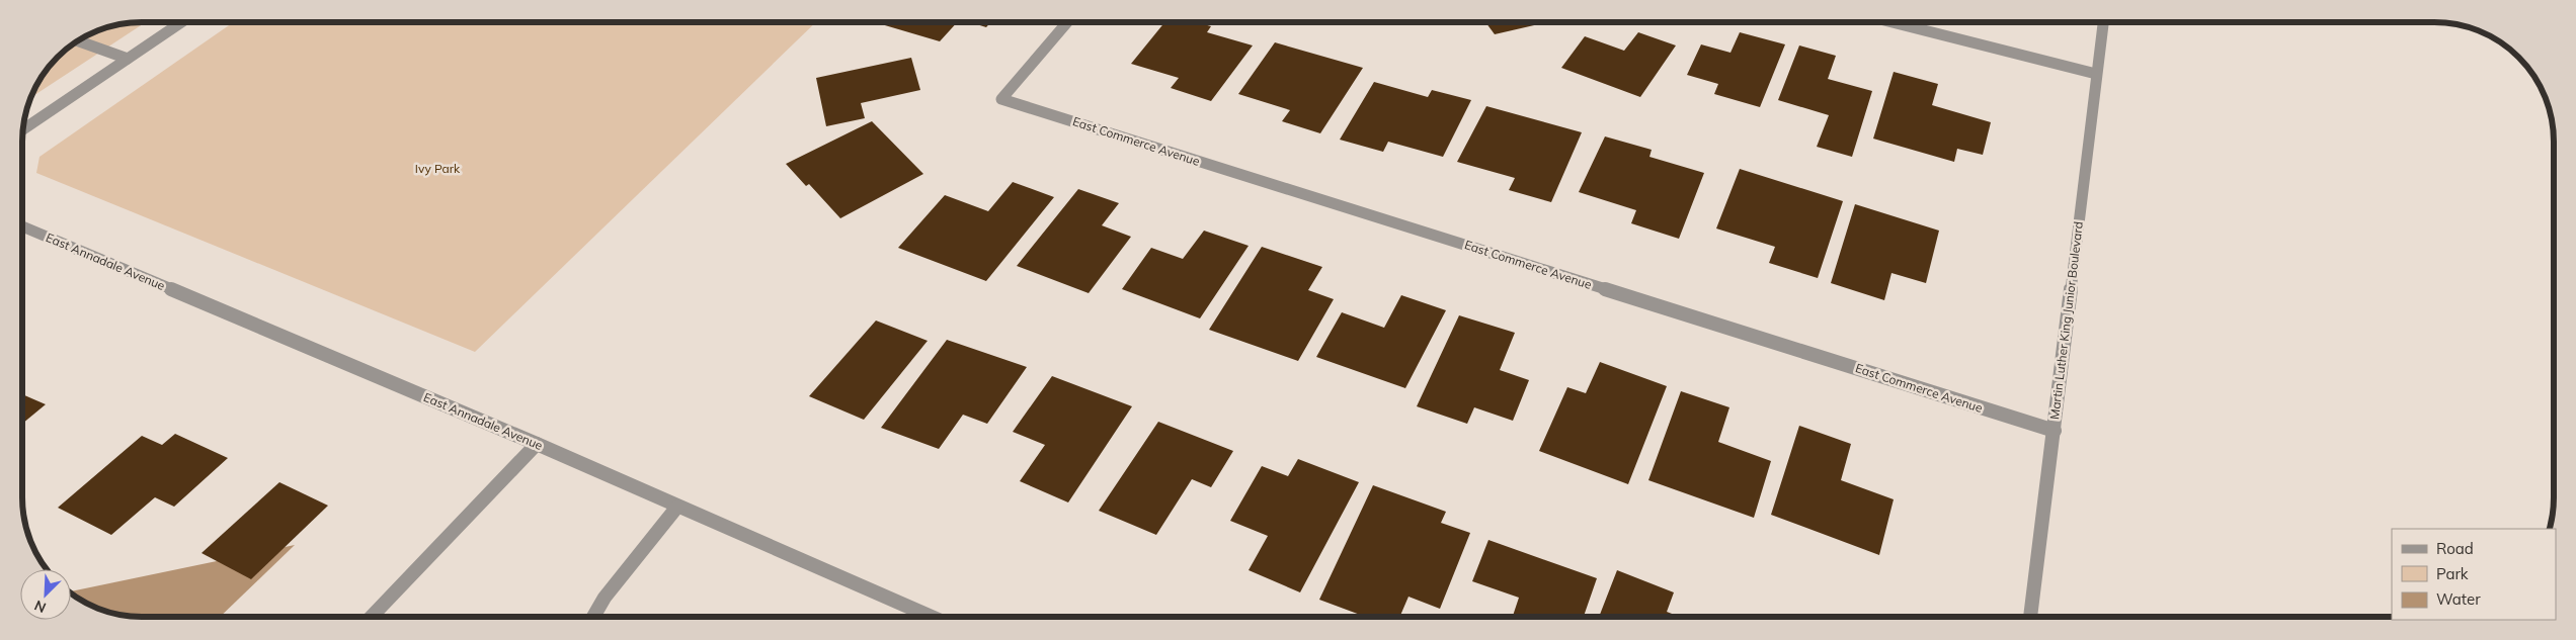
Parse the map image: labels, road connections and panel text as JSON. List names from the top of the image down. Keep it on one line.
{"streets":{"street":["East Commerce Avenue","East Annadale Avenue","Martin Luther King Junior Boulevard"]},"crossings":[["East Commerce Avenue","Martin Luther King Junior Boulevard"]],"parks":["Ivy Park"],"legend":["Road","Park","Water"],"north":"bottom left"}
